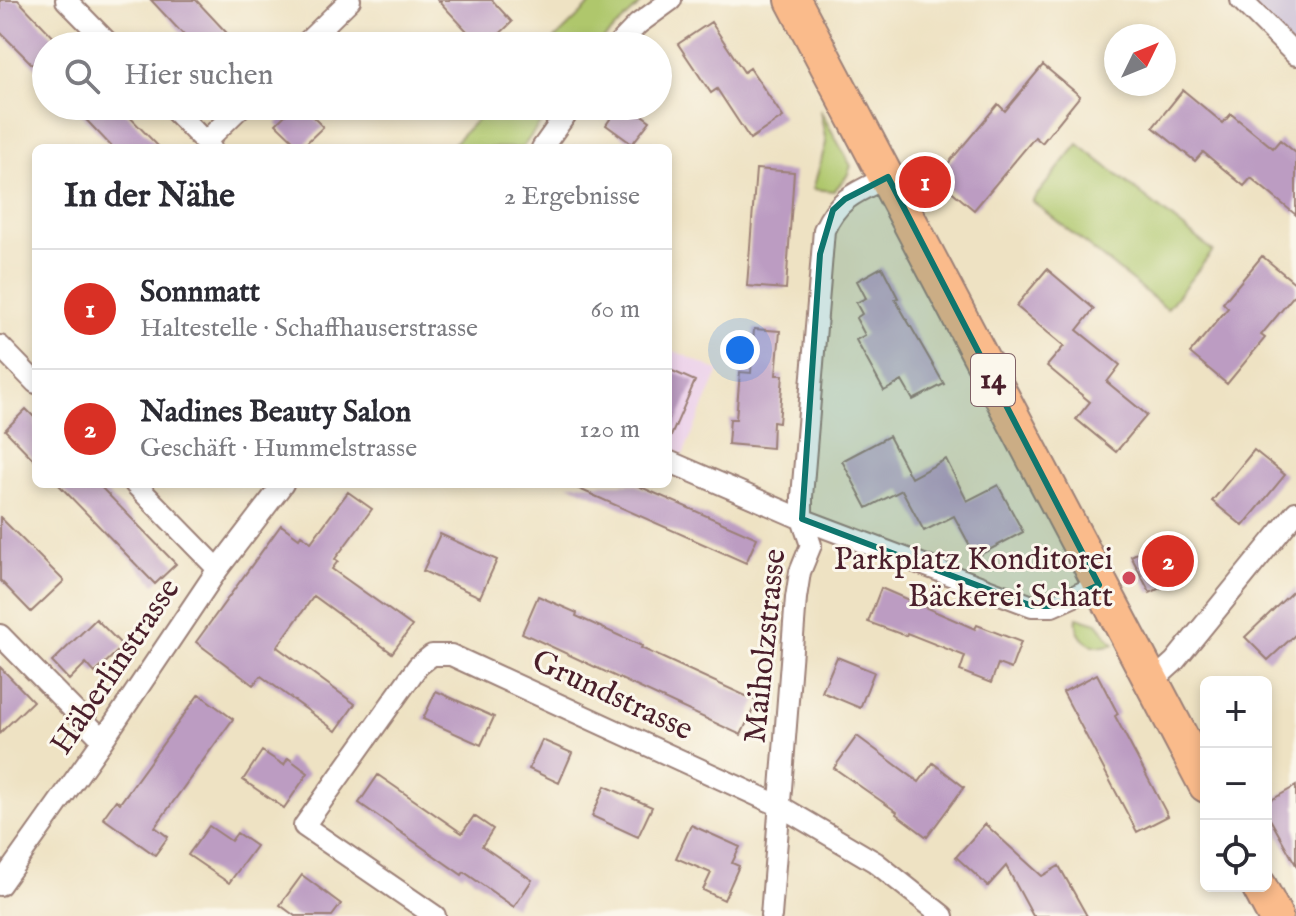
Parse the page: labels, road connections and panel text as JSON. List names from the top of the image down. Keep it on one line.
{"streets":{"main road":["14"],"street":["Maiholzstrasse","Häberlinstrasse","Grundstrasse"]},"crossings":[["14","Maiholzstrasse"],["Maiholzstrasse","Grundstrasse"]],"places":["Parkplatz Konditorei Bäckerei Schatt"],"north":"top right","page":{"search":"Hier suchen","heading":["In der Nähe","2 Ergebnisse"],"pins":["1","2"],"list":[{"mark":"1","name":"Sonnmatt","note":"Haltestelle · Schaffhauserstrasse","value":"60 m"},{"mark":"2","name":"Nadines Beauty Salon","note":"Geschäft · Hummelstrasse","value":"120 m"}],"map_buttons":["+","−"]}}
